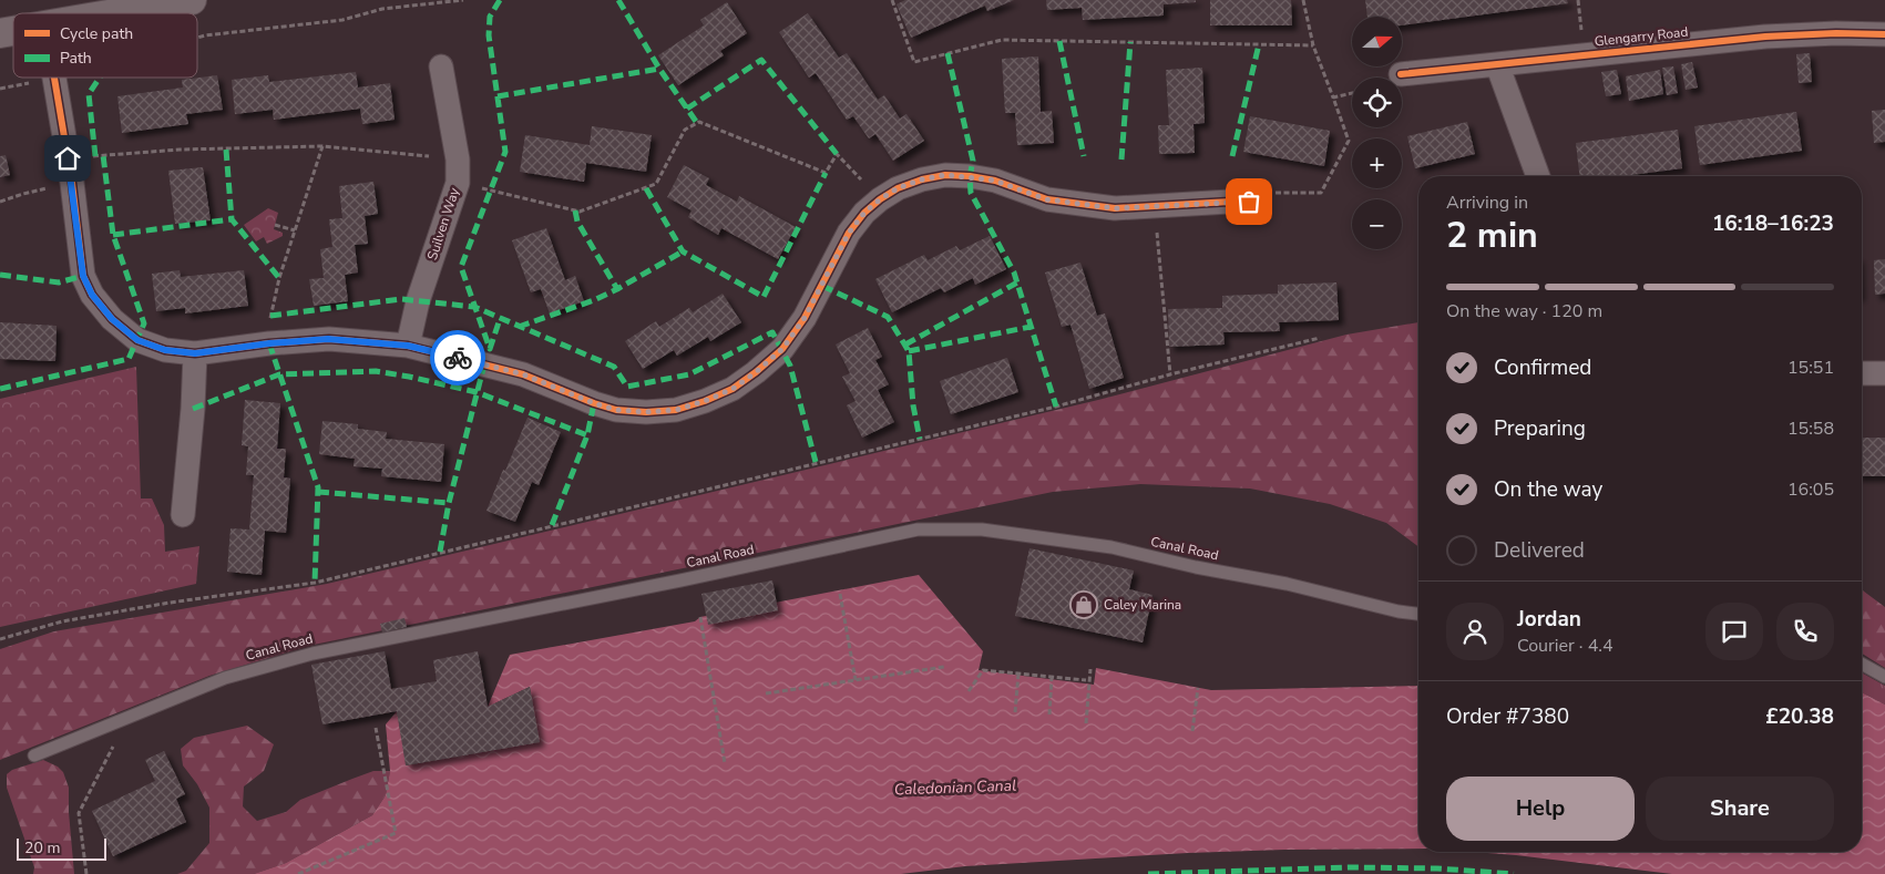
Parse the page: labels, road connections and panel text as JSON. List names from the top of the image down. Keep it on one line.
{"streets":{"street":["Glengarry Road","Suilven Way"],"lane":["Canal Road"]},"water":["Caledonian Canal"],"places":{"shop":["Caley Marina"]},"legend":["Cycle path","Path"],"scale_bar":"20 m","north":"right","page":{"map_buttons":["+","−"],"heading":["2 min","Arriving in","16:18–16:23"],"panel":["Jordan","Courier · 4.4","Order #7380","£20.38"],"bar":"On the way · 120 m","list":[["Confirmed","15:51"],["Preparing","15:58"],["On the way","16:05"],"Delivered"],"buttons":["Help","Share"],"scale":"20 m"}}
